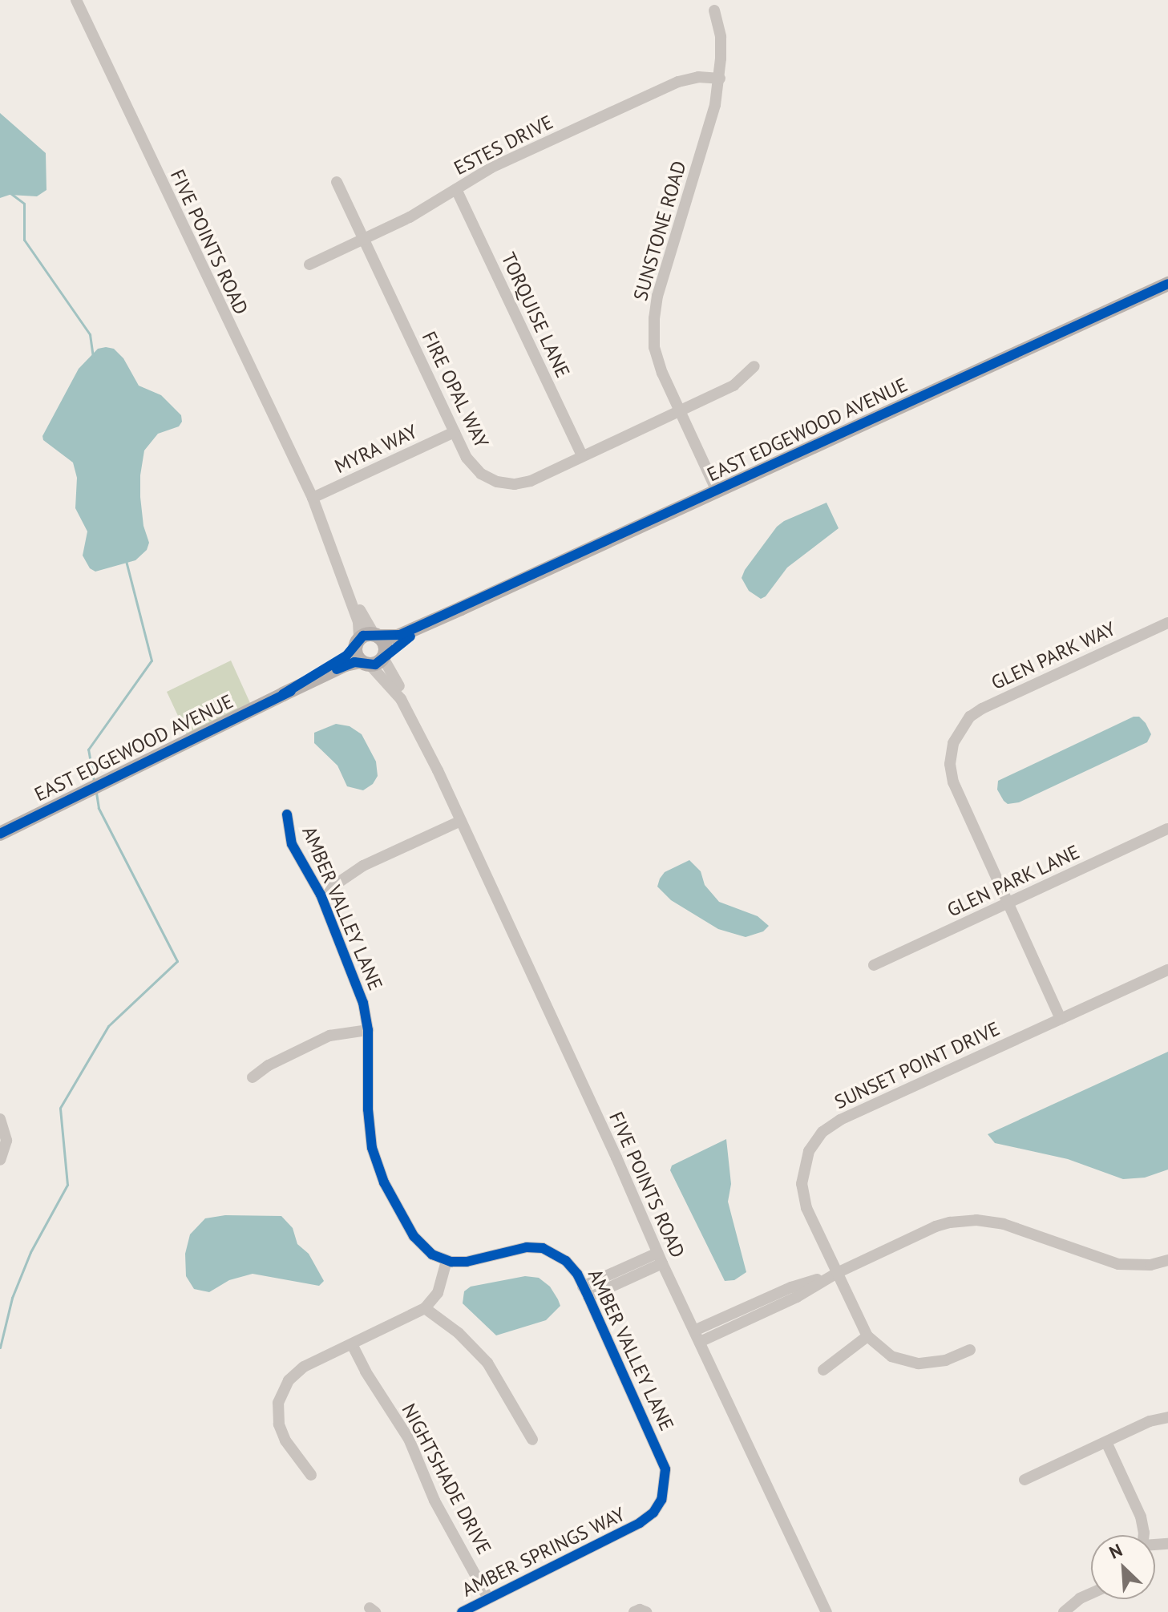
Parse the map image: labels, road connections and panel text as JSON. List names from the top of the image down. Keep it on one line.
{"streets":{"main road":["EAST EDGEWOOD AVENUE"],"street":["ESTES DRIVE","SUNSTONE ROAD","FIVE POINTS ROAD","TORQUISE LANE","FIRE OPAL WAY","MYRA WAY","GLEN PARK WAY","GLEN PARK LANE","AMBER VALLEY LANE","SUNSET POINT DRIVE","NIGHTSHADE DRIVE","AMBER SPRINGS WAY"]},"crossings":[["ESTES DRIVE","SUNSTONE ROAD"],["ESTES DRIVE","TORQUISE LANE"],["ESTES DRIVE","FIRE OPAL WAY"],["SUNSTONE ROAD","FIRE OPAL WAY"],["SUNSTONE ROAD","EAST EDGEWOOD AVENUE"],["FIVE POINTS ROAD","EAST EDGEWOOD AVENUE"],["FIVE POINTS ROAD","MYRA WAY"],["TORQUISE LANE","FIRE OPAL WAY"],["FIRE OPAL WAY","MYRA WAY"],["GLEN PARK WAY","GLEN PARK LANE"],["AMBER VALLEY LANE","AMBER SPRINGS WAY"],["NIGHTSHADE DRIVE","AMBER SPRINGS WAY"]],"north":"top left"}
